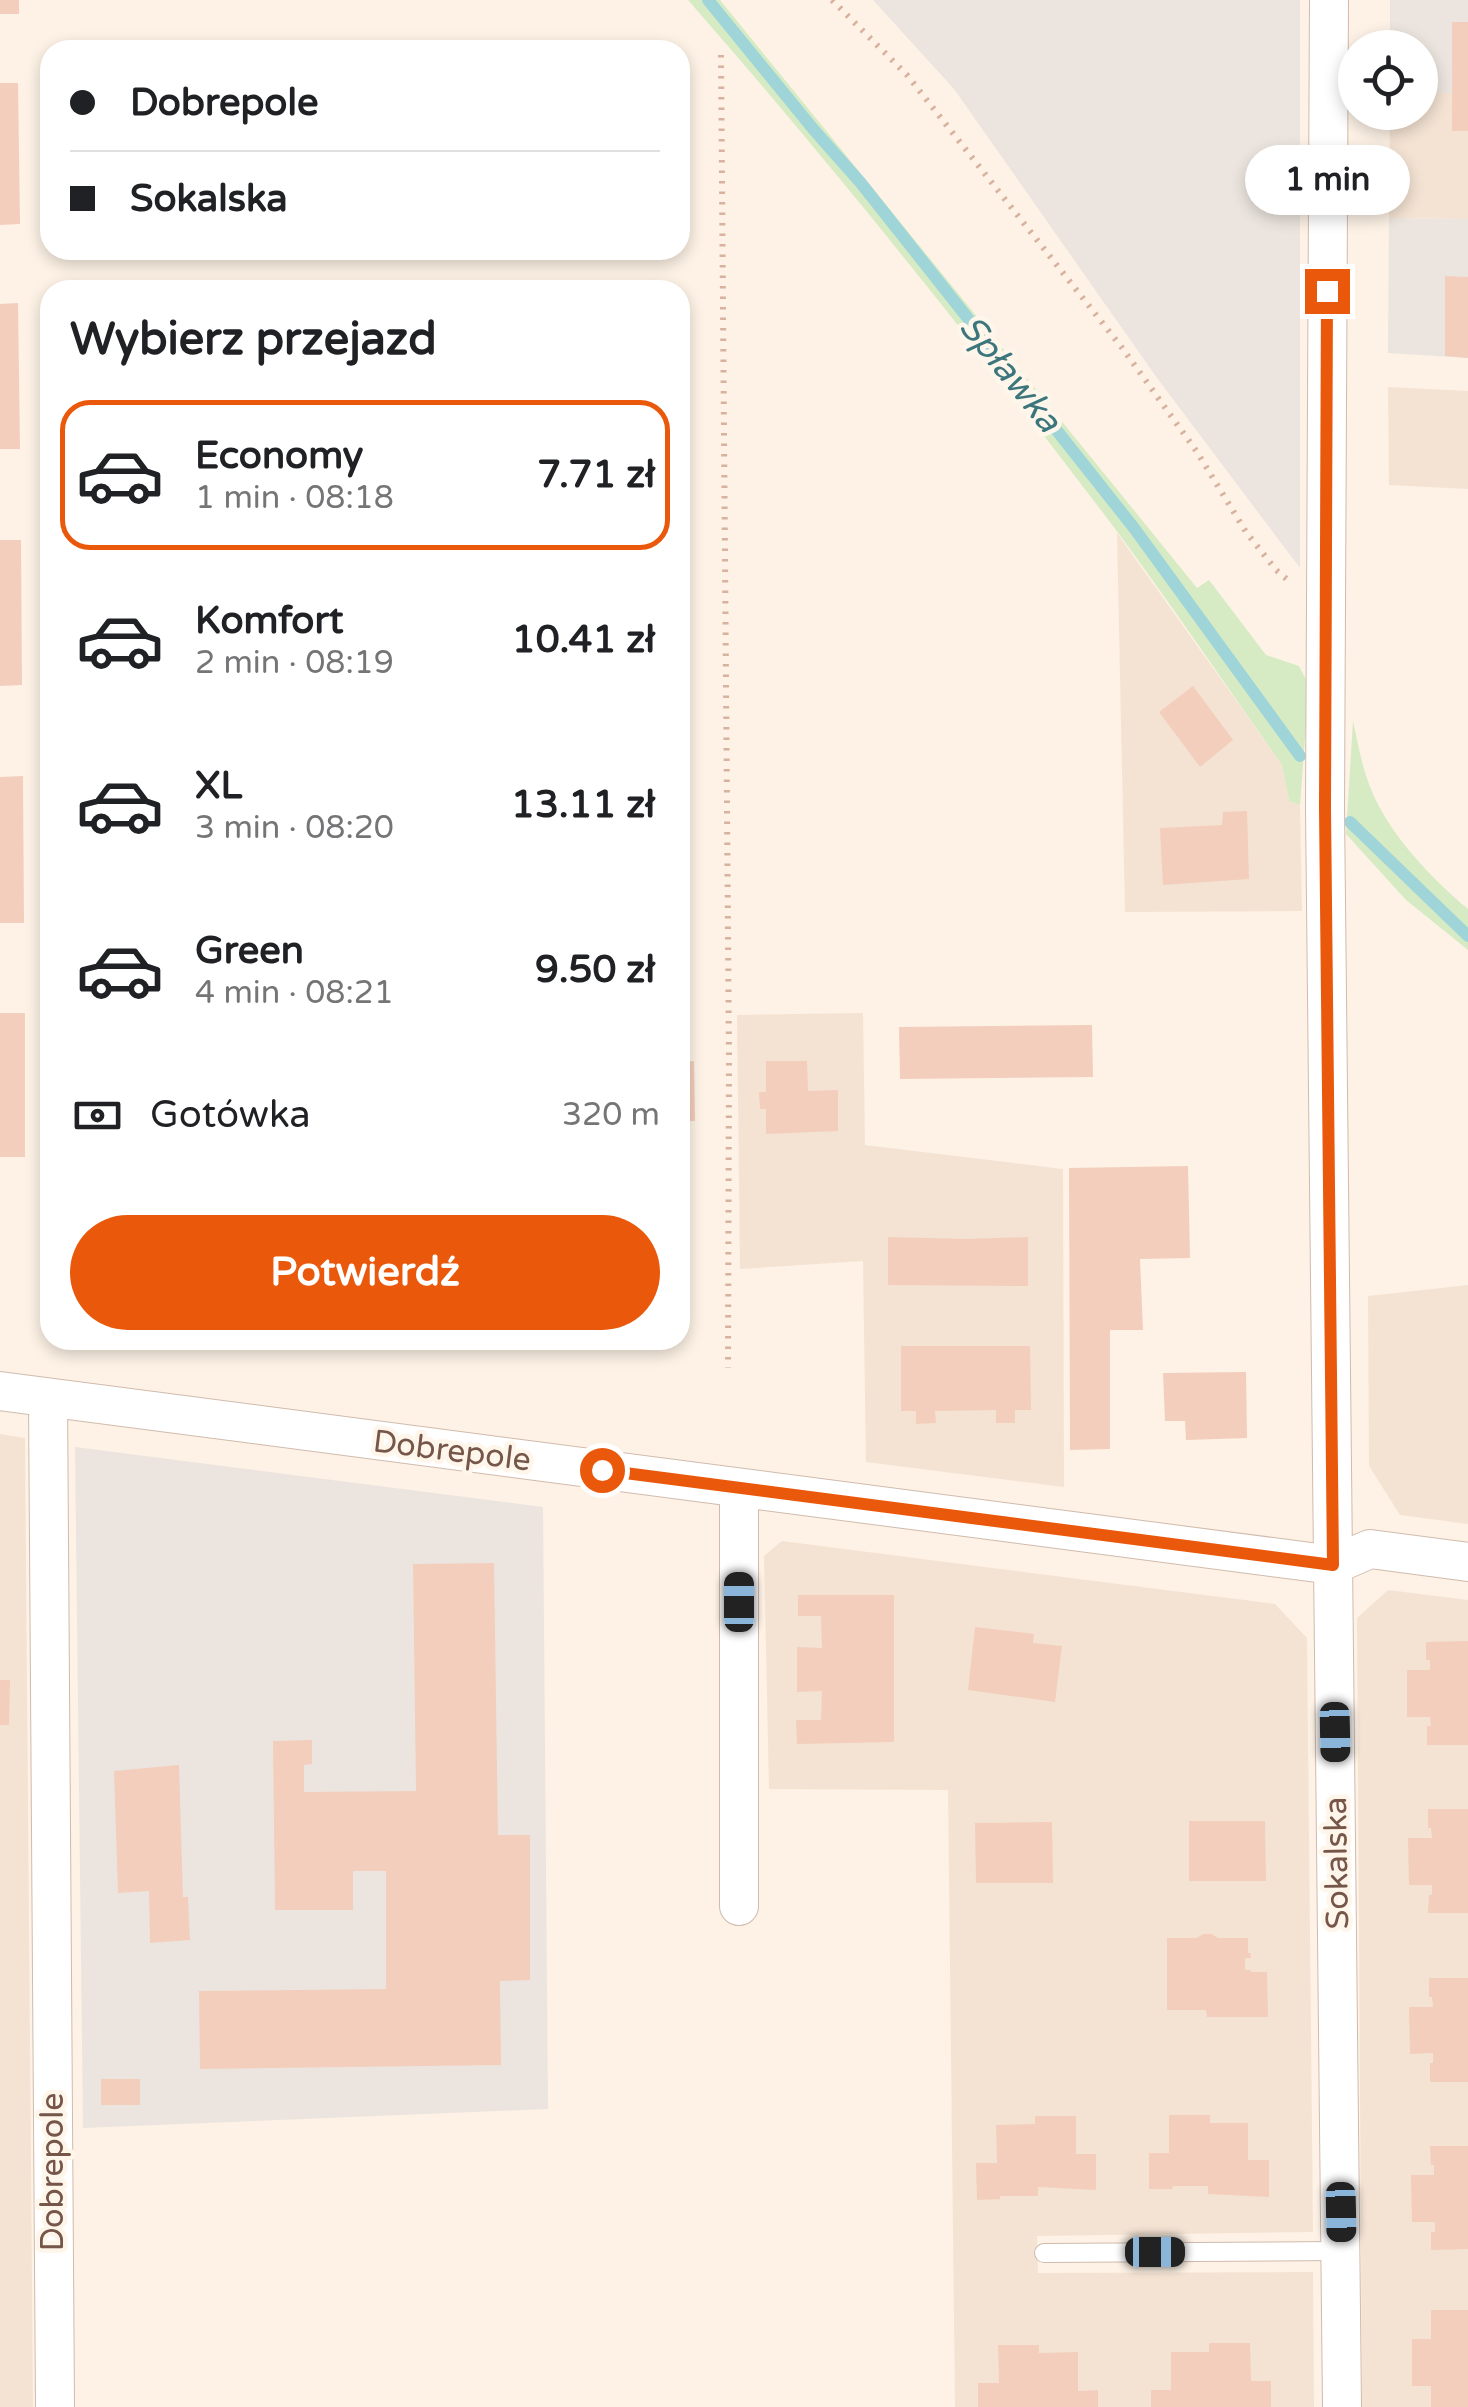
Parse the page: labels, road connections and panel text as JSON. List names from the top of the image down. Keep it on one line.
{"streets":{"street":["Dobrepole","Sokalska"]},"crossings":[["Dobrepole","Sokalska"]],"water":["Spławka"],"page":{"banner":["Dobrepole","Sokalska"],"bubble":"1 min","heading":"Wybierz przejazd","list":[{"name":"Economy","note":"1 min · 08:18","value":"7.71 zł"},{"name":"Komfort","note":"2 min · 08:19","value":"10.41 zł"},{"name":"XL","note":"3 min · 08:20","value":"13.11 zł"},{"name":"Green","note":"4 min · 08:21","value":"9.50 zł"}],"pay":["Gotówka","320 m"],"buttons":"Potwierdź"}}
